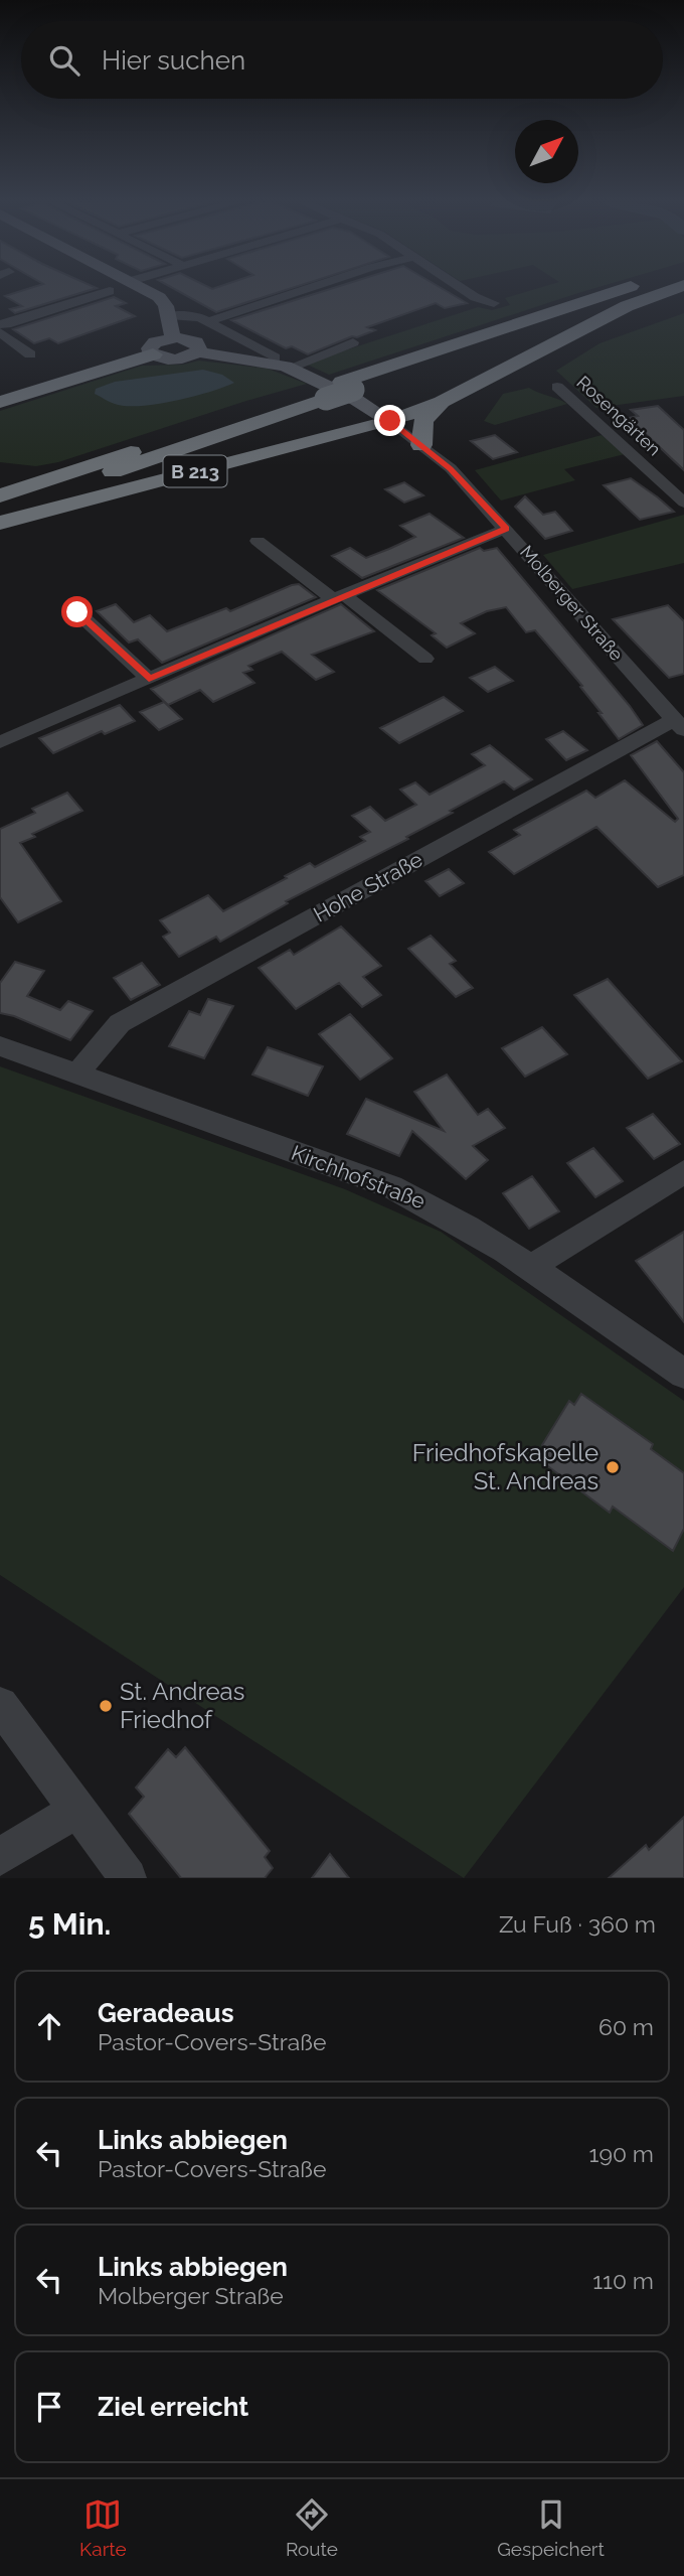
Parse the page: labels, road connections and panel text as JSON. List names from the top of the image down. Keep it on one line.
{"streets":{"highway":["B 213"],"main road":["Molberger Straße"],"street":["Rosengärten","Hohe Straße","Kirchhofstraße"]},"crossings":[["B 213","Molberger Straße"],["Molberger Straße","Hohe Straße"],["Hohe Straße","Kirchhofstraße"]],"places":["Friedhofskapelle St. Andreas","St. Andreas Friedhof"],"north":"top right","page":{"search":"Hier suchen","heading":["5 Min.","Zu Fuß · 360 m"],"list":[["Geradeaus","Pastor-Covers-Straße","60 m"],["Links abbiegen","Pastor-Covers-Straße","190 m"],["Links abbiegen","Molberger Straße","110 m"],"Ziel erreicht"],"nav":["Karte","Route","Gespeichert"]}}
